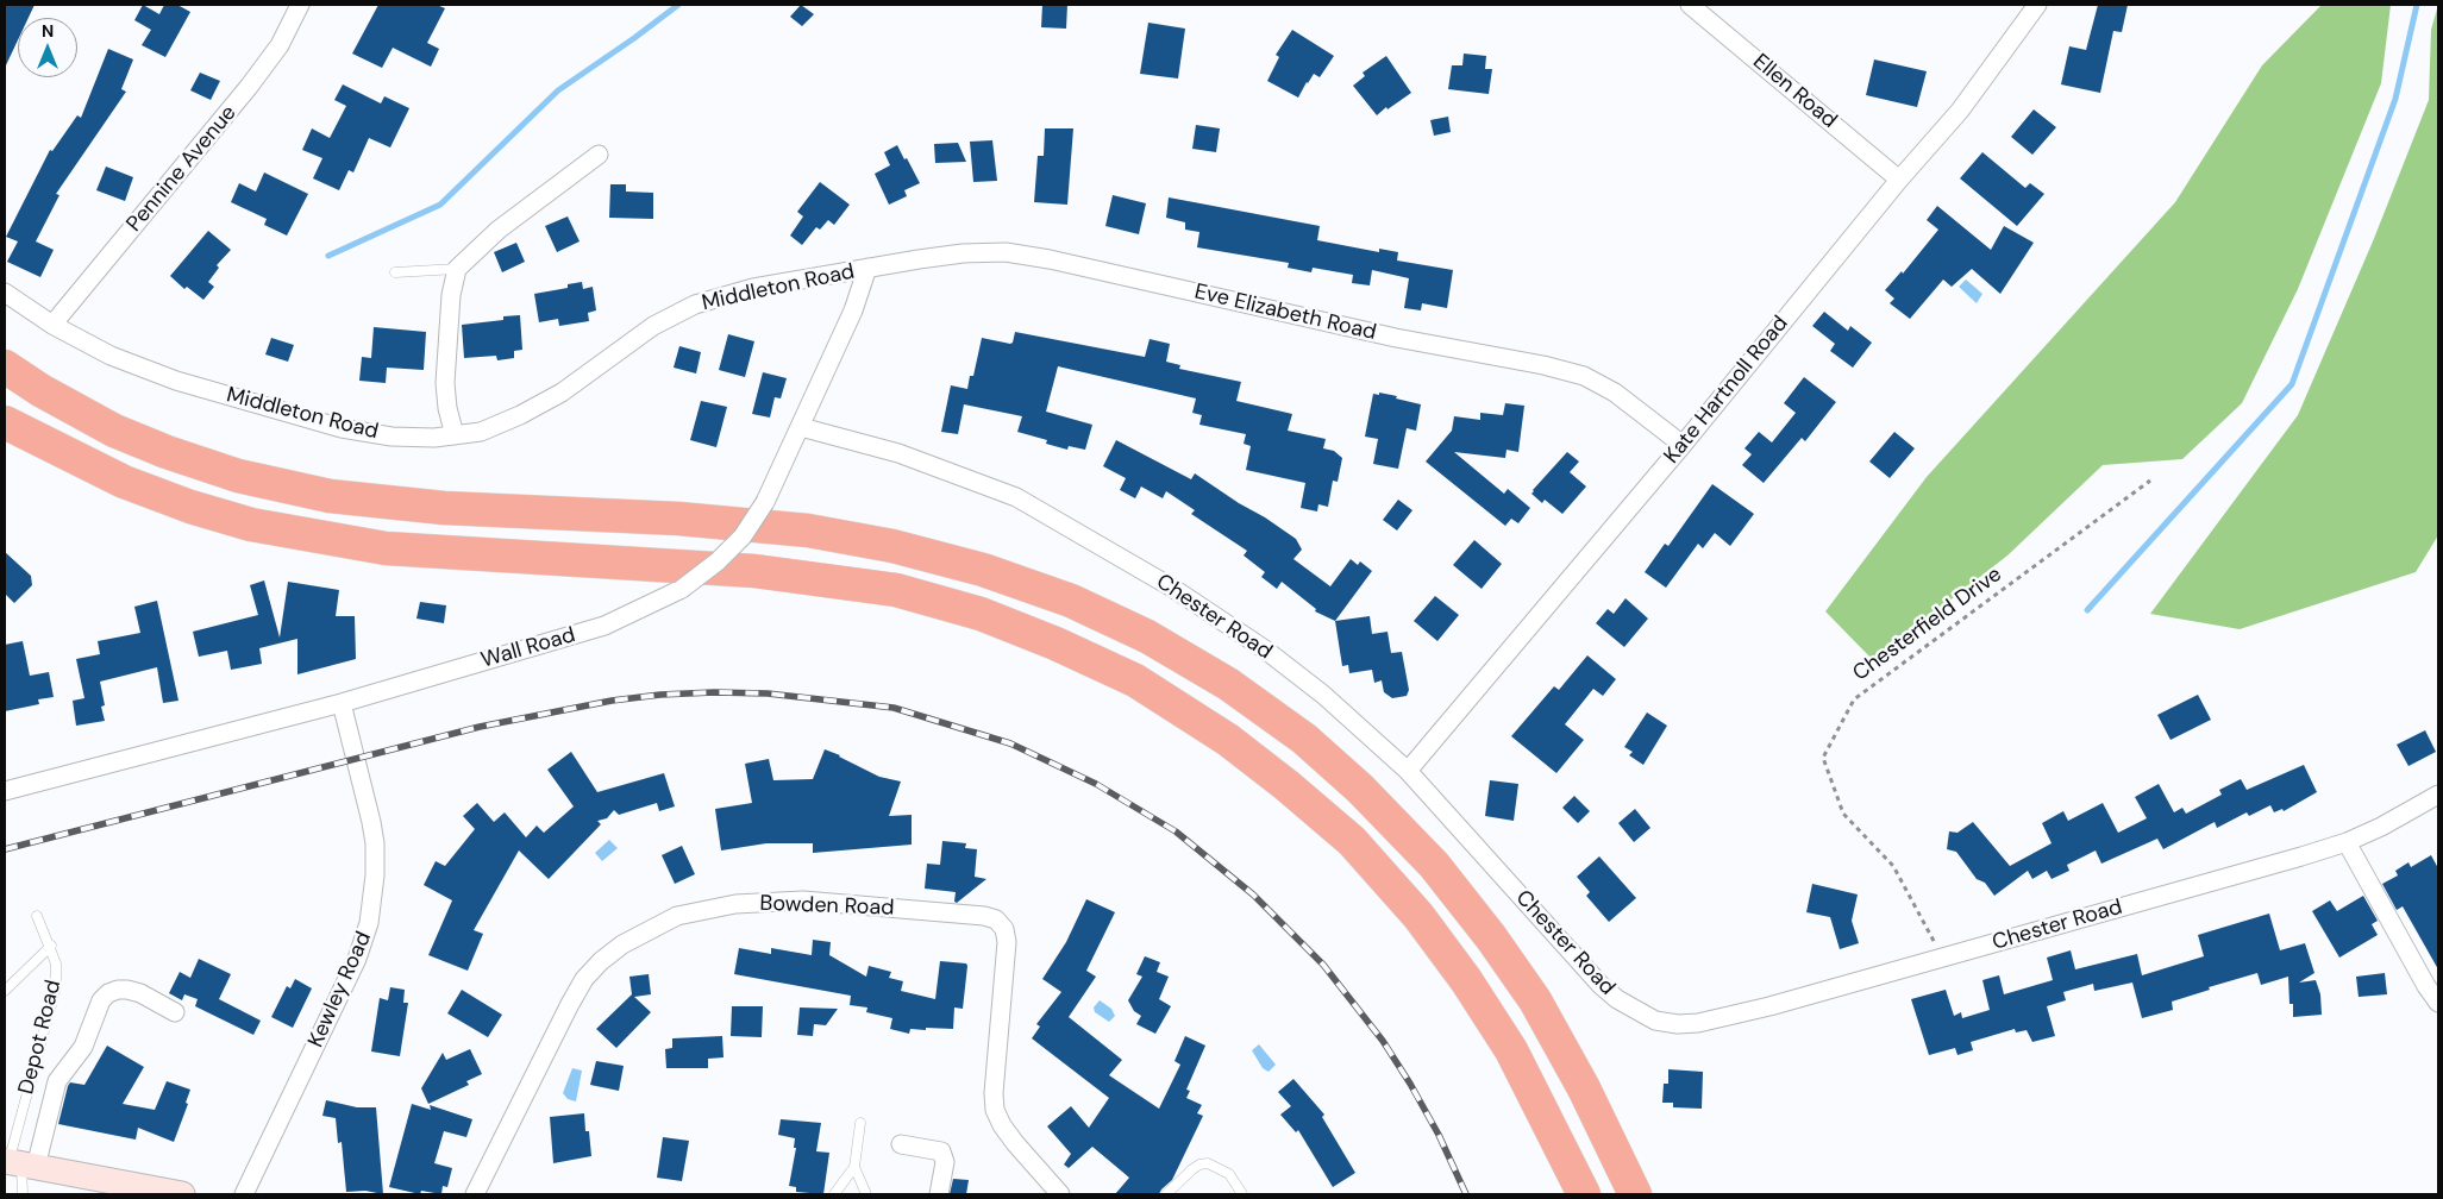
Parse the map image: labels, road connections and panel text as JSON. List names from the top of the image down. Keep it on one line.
{"streets":{"street":["Ellen Road","Pennine Avenue","Middleton Road","Eve Elizabeth Road","Kate Hartnoll Road","Chester Road","Wall Road","Bowden Road","Kewley Road"],"lane":["Depot Road"],"path":["Chesterfield Drive"]},"crossings":[["Ellen Road","Kate Hartnoll Road"],["Pennine Avenue","Middleton Road"],["Middleton Road","Eve Elizabeth Road"],["Middleton Road","Wall Road"],["Eve Elizabeth Road","Kate Hartnoll Road"],["Eve Elizabeth Road","Wall Road"],["Kate Hartnoll Road","Chester Road"],["Chester Road","Chesterfield Drive"],["Chester Road","Wall Road"],["Wall Road","Kewley Road"]],"north":"top"}
